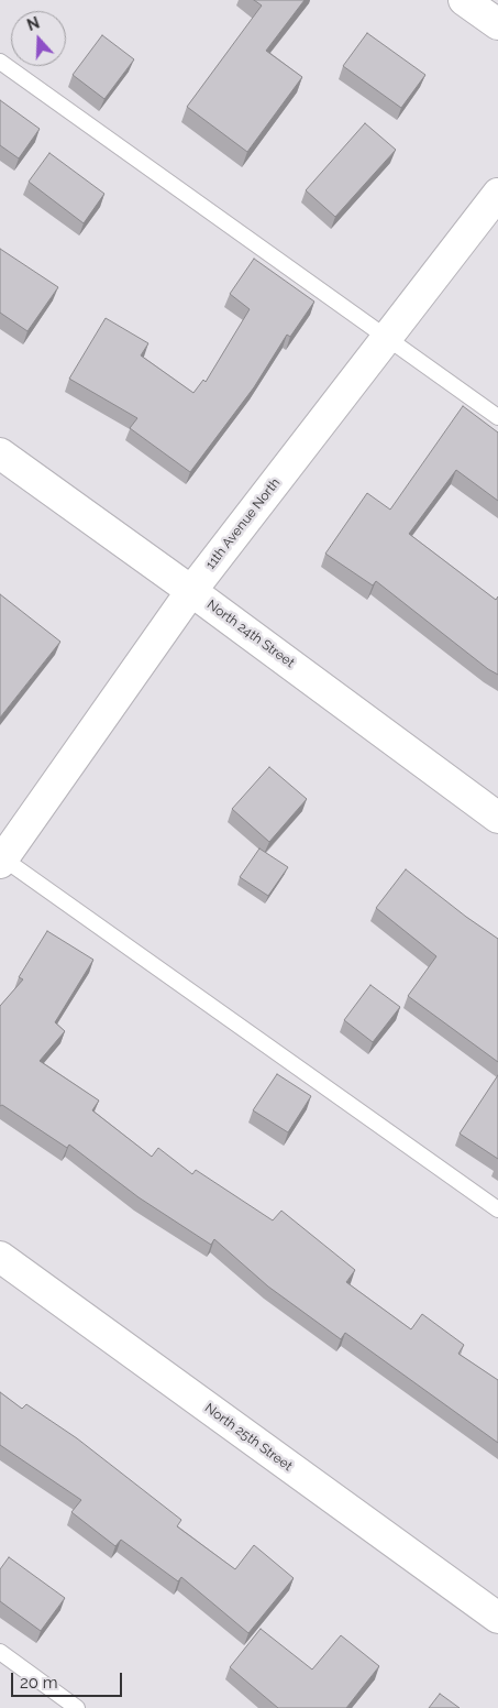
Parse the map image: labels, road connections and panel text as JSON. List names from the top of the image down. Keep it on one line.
{"streets":{"street":["11th Avenue North","North 24th Street","North 25th Street"]},"crossings":[["11th Avenue North","North 24th Street"]],"scale_bar":"20 m","north":"top"}
